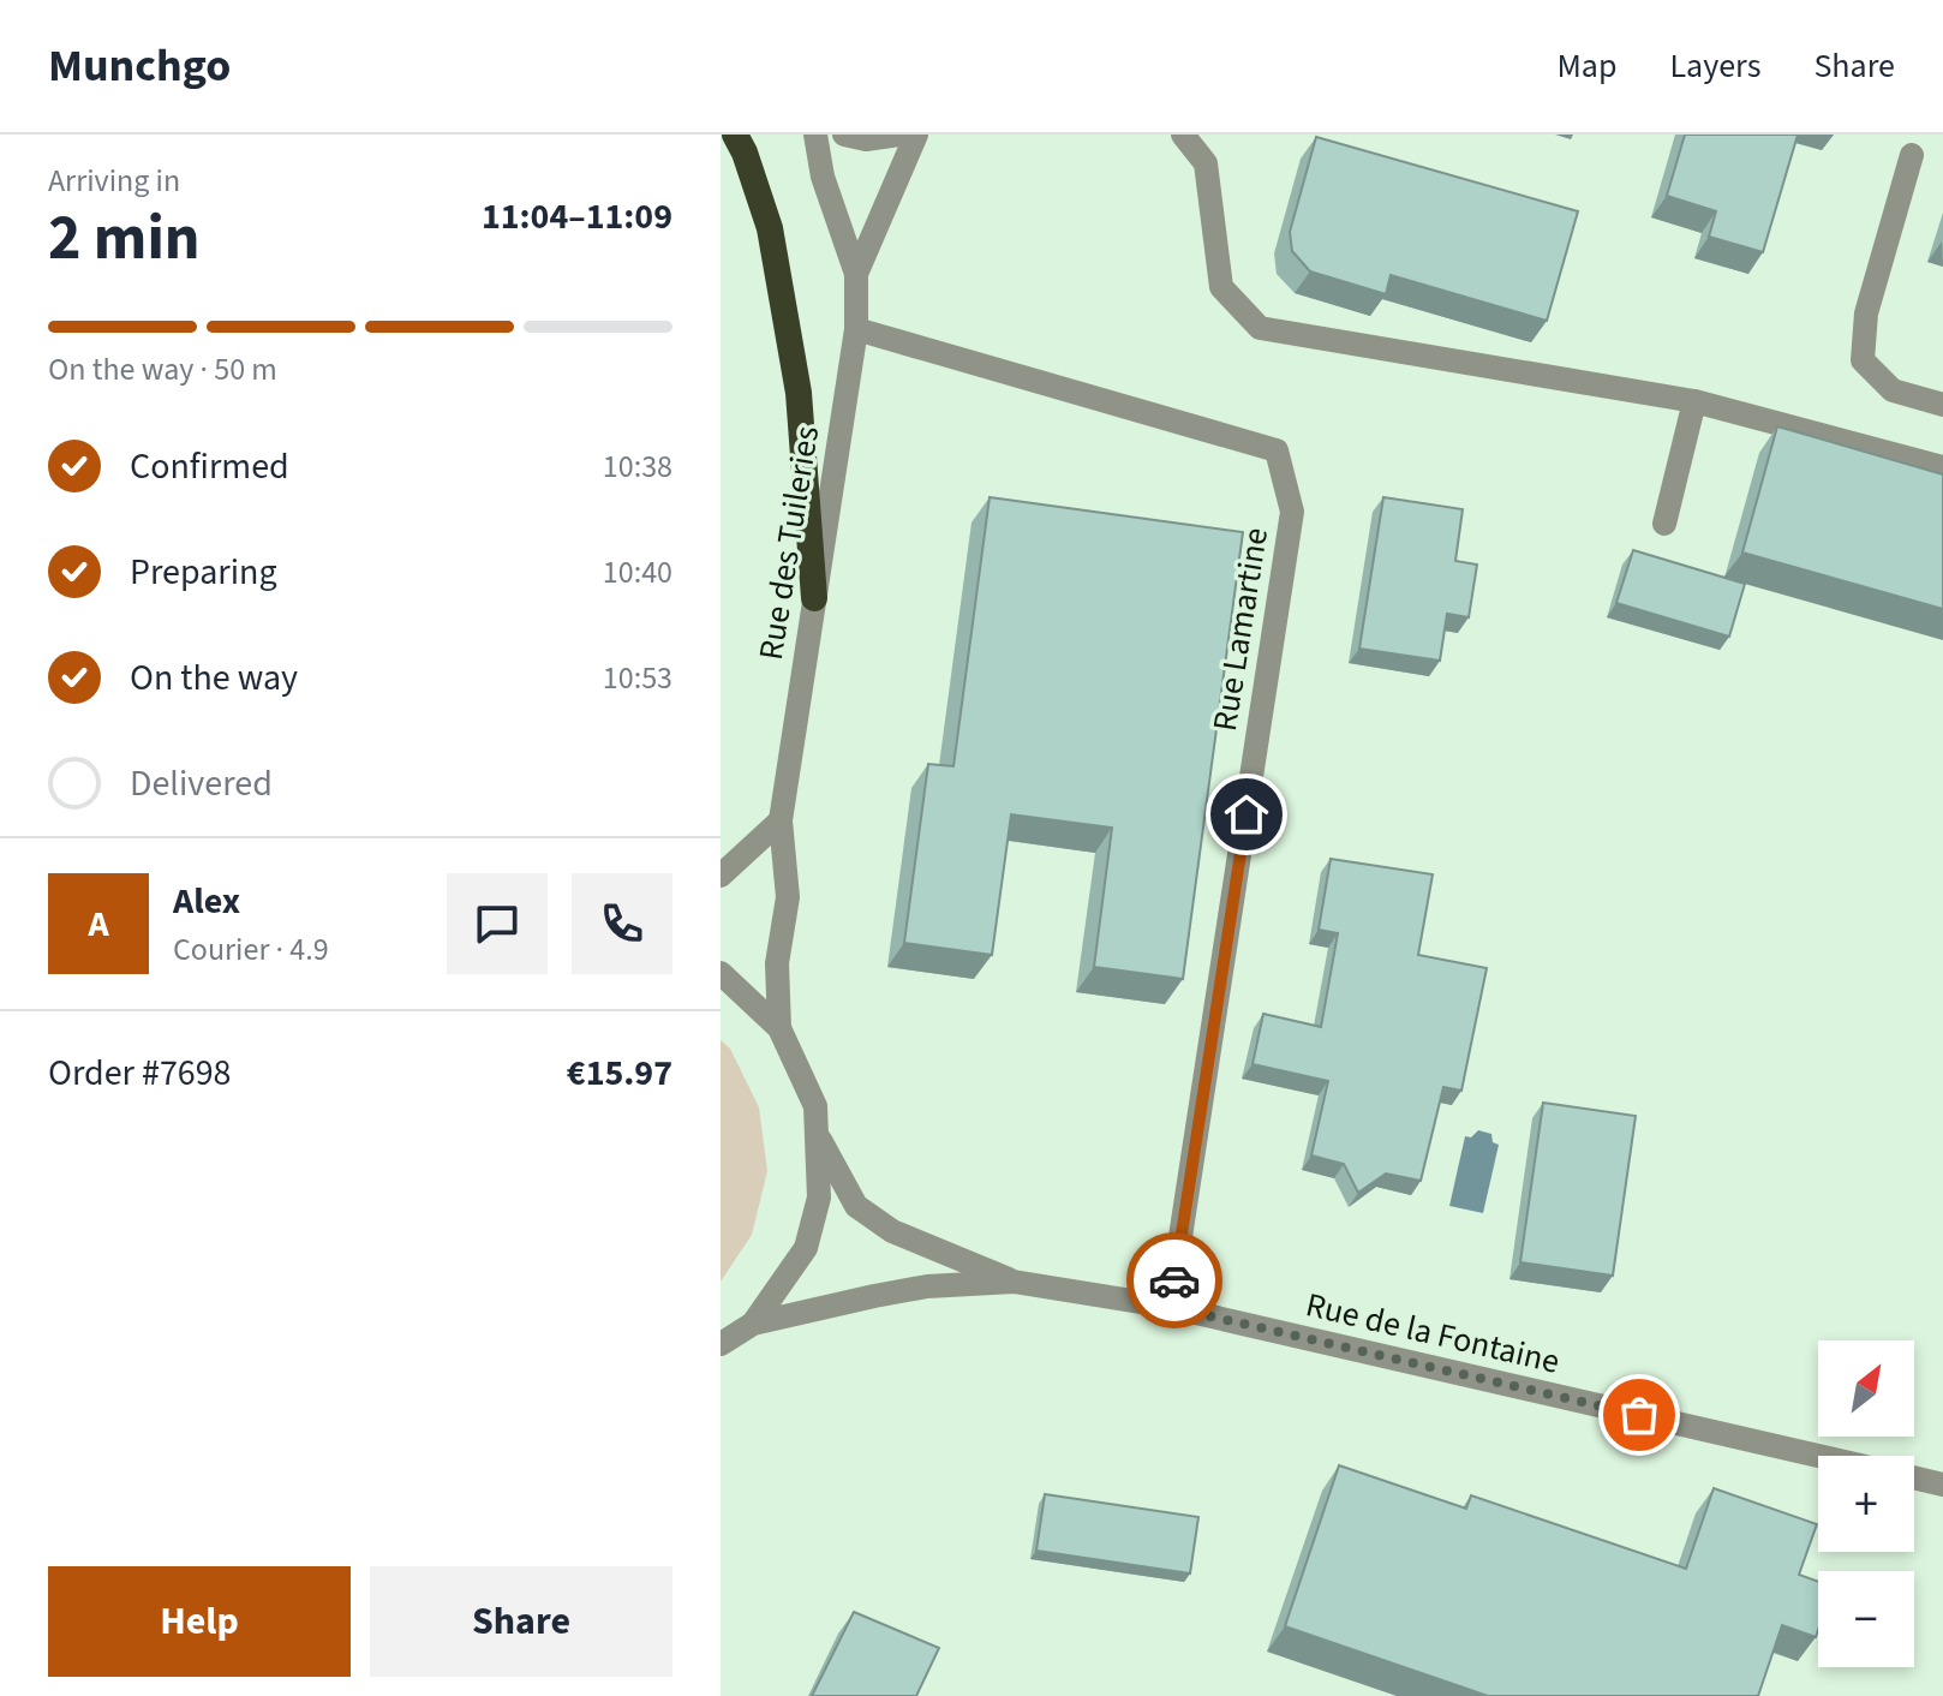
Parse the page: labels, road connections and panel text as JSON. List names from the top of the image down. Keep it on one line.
{"streets":{"street":["Rue des Tuileries","Rue Lamartine","Rue de la Fontaine"]},"crossings":[["Rue des Tuileries","Rue Lamartine"],["Rue des Tuileries","Rue de la Fontaine"],["Rue Lamartine","Rue de la Fontaine"]],"north":"top right","page":{"header":"Munchgo","nav":["Map","Layers","Share"],"heading":["2 min","Arriving in","11:04–11:09"],"panel":["Alex","Courier · 4.9","Order #7698","€15.97"],"bar":"On the way · 50 m","list":[["Confirmed","10:38"],["Preparing","10:40"],["On the way","10:53"],"Delivered"],"round":"A","map_buttons":["+","−"],"buttons":["Help","Share"]}}
